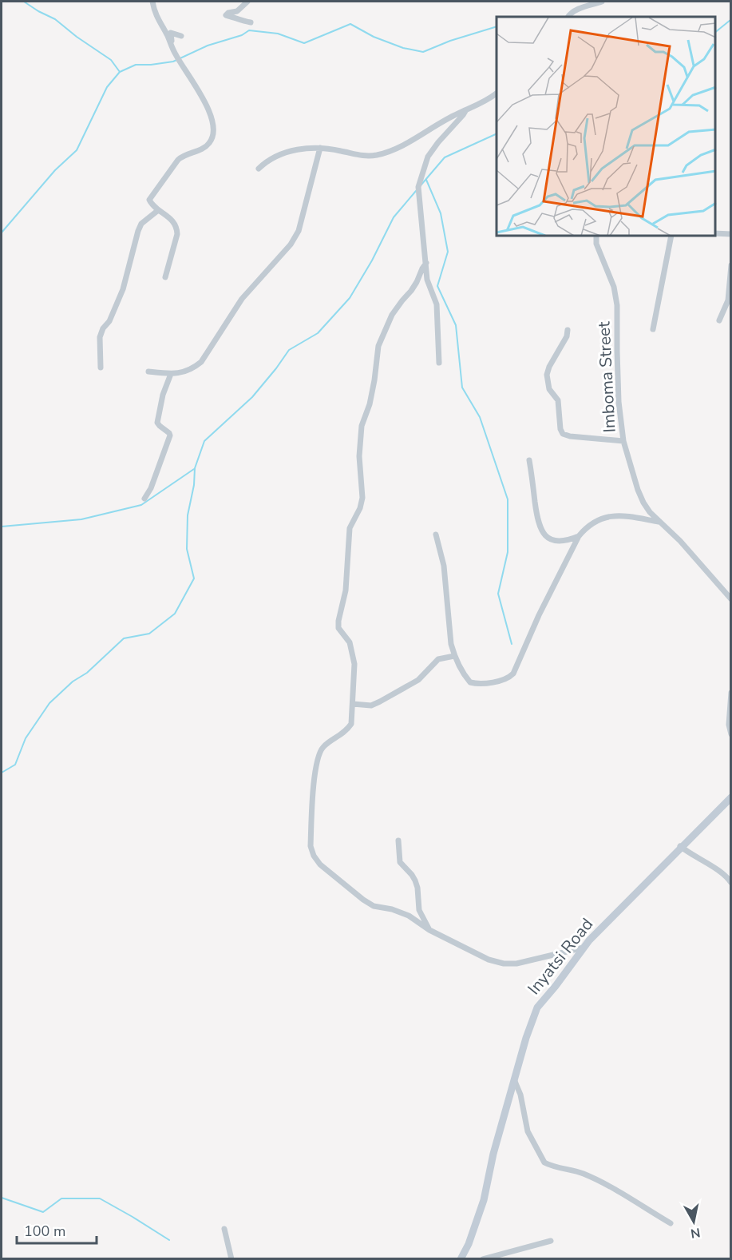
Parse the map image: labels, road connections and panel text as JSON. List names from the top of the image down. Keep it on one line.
{"streets":{"street":["Imboma Street","Inyatsi Road"]},"scale_bar":"100 m","north":"bottom"}
